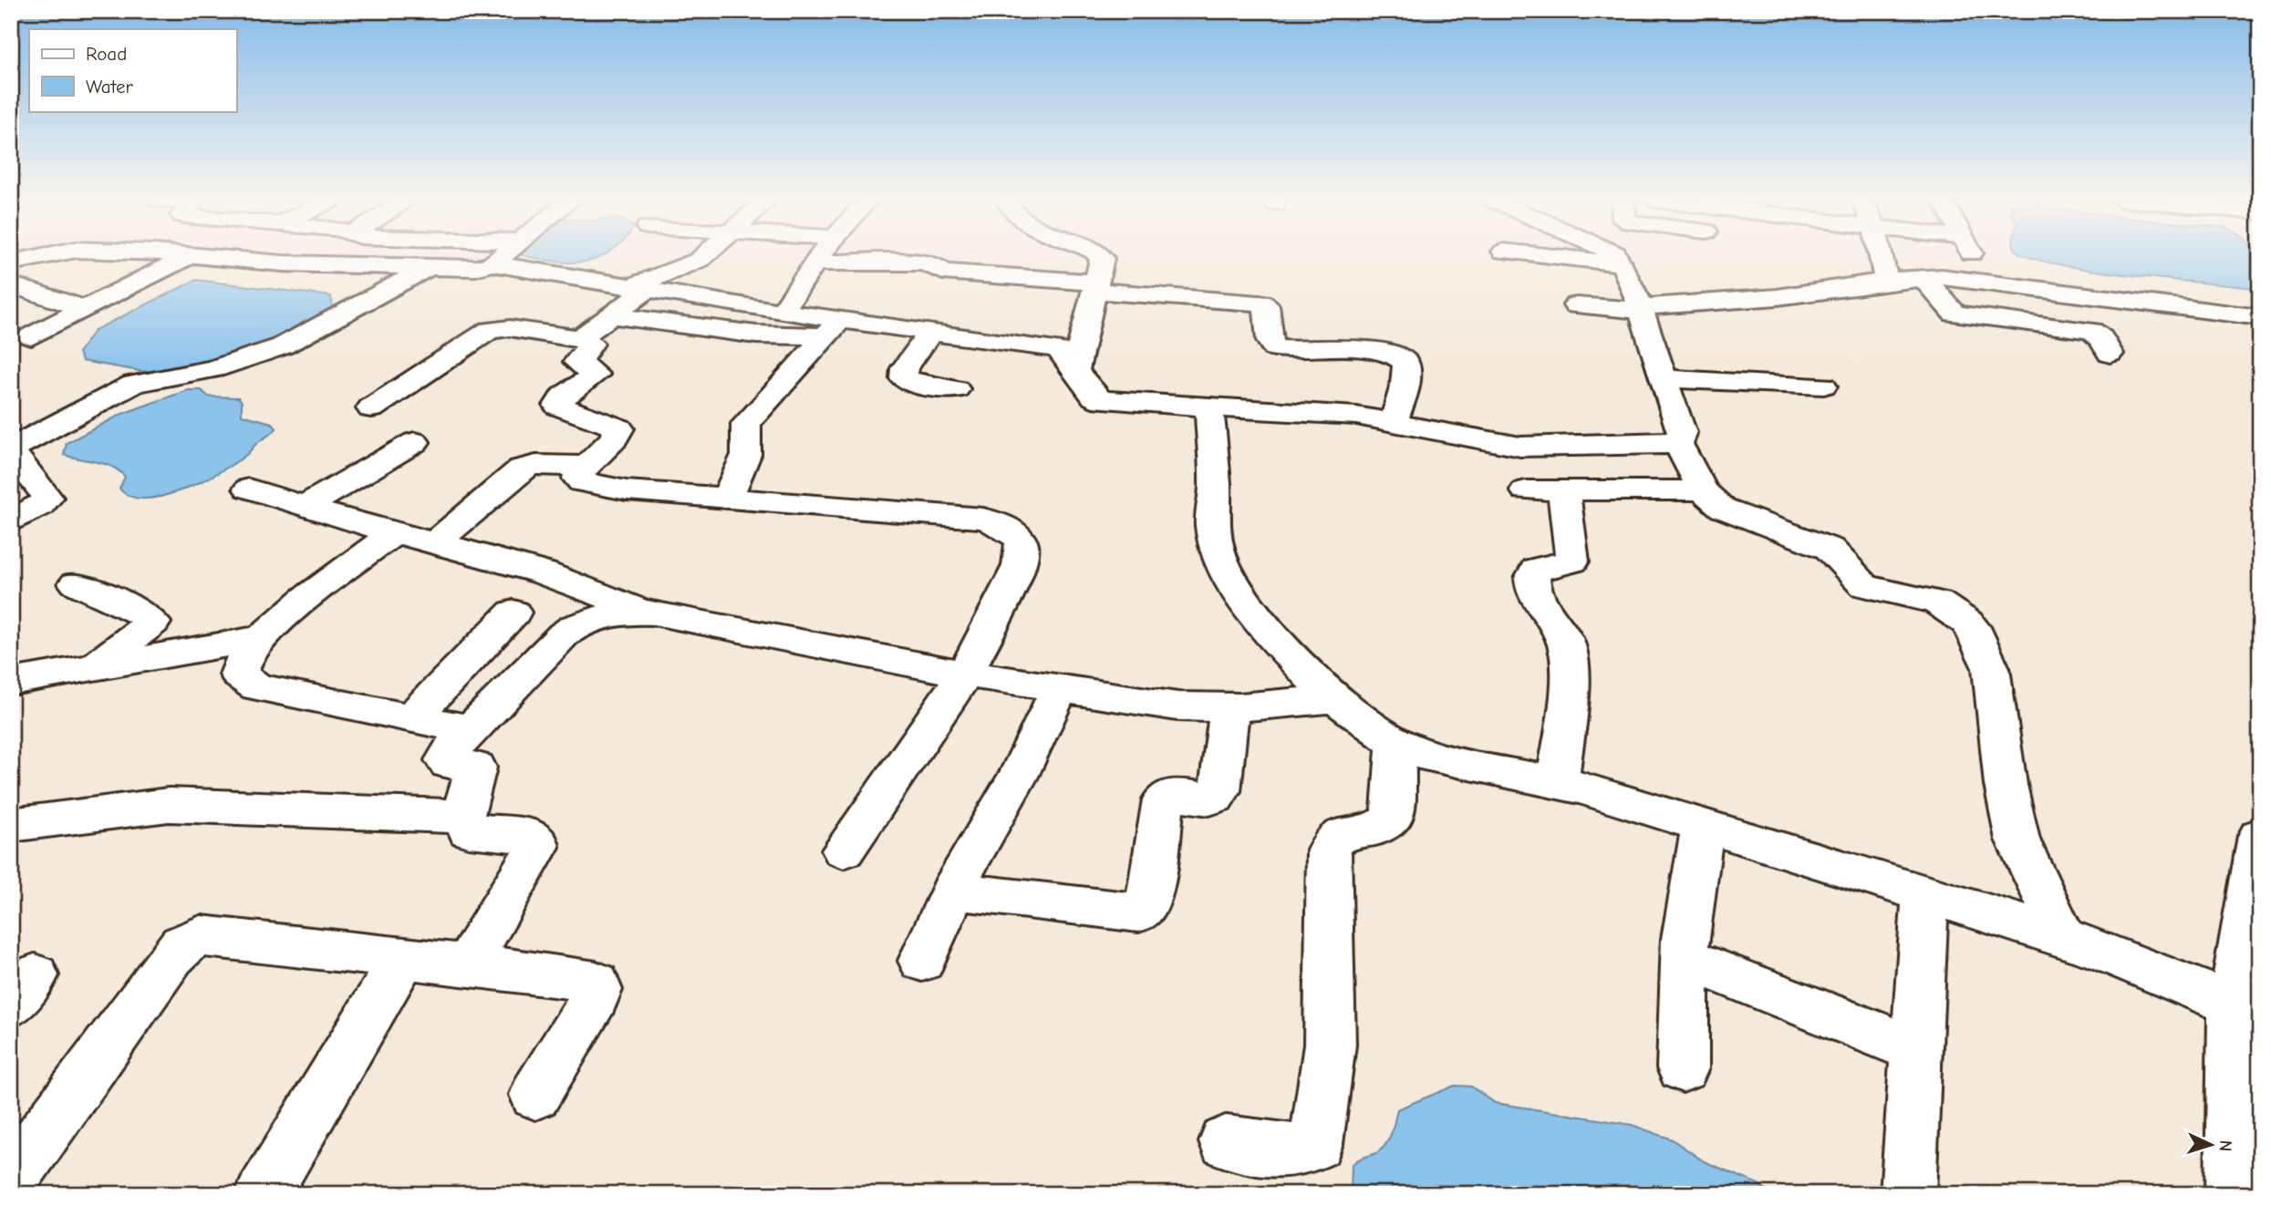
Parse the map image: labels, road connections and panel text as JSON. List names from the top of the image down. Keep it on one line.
{"legend":["Road","Water"],"north":"right"}
